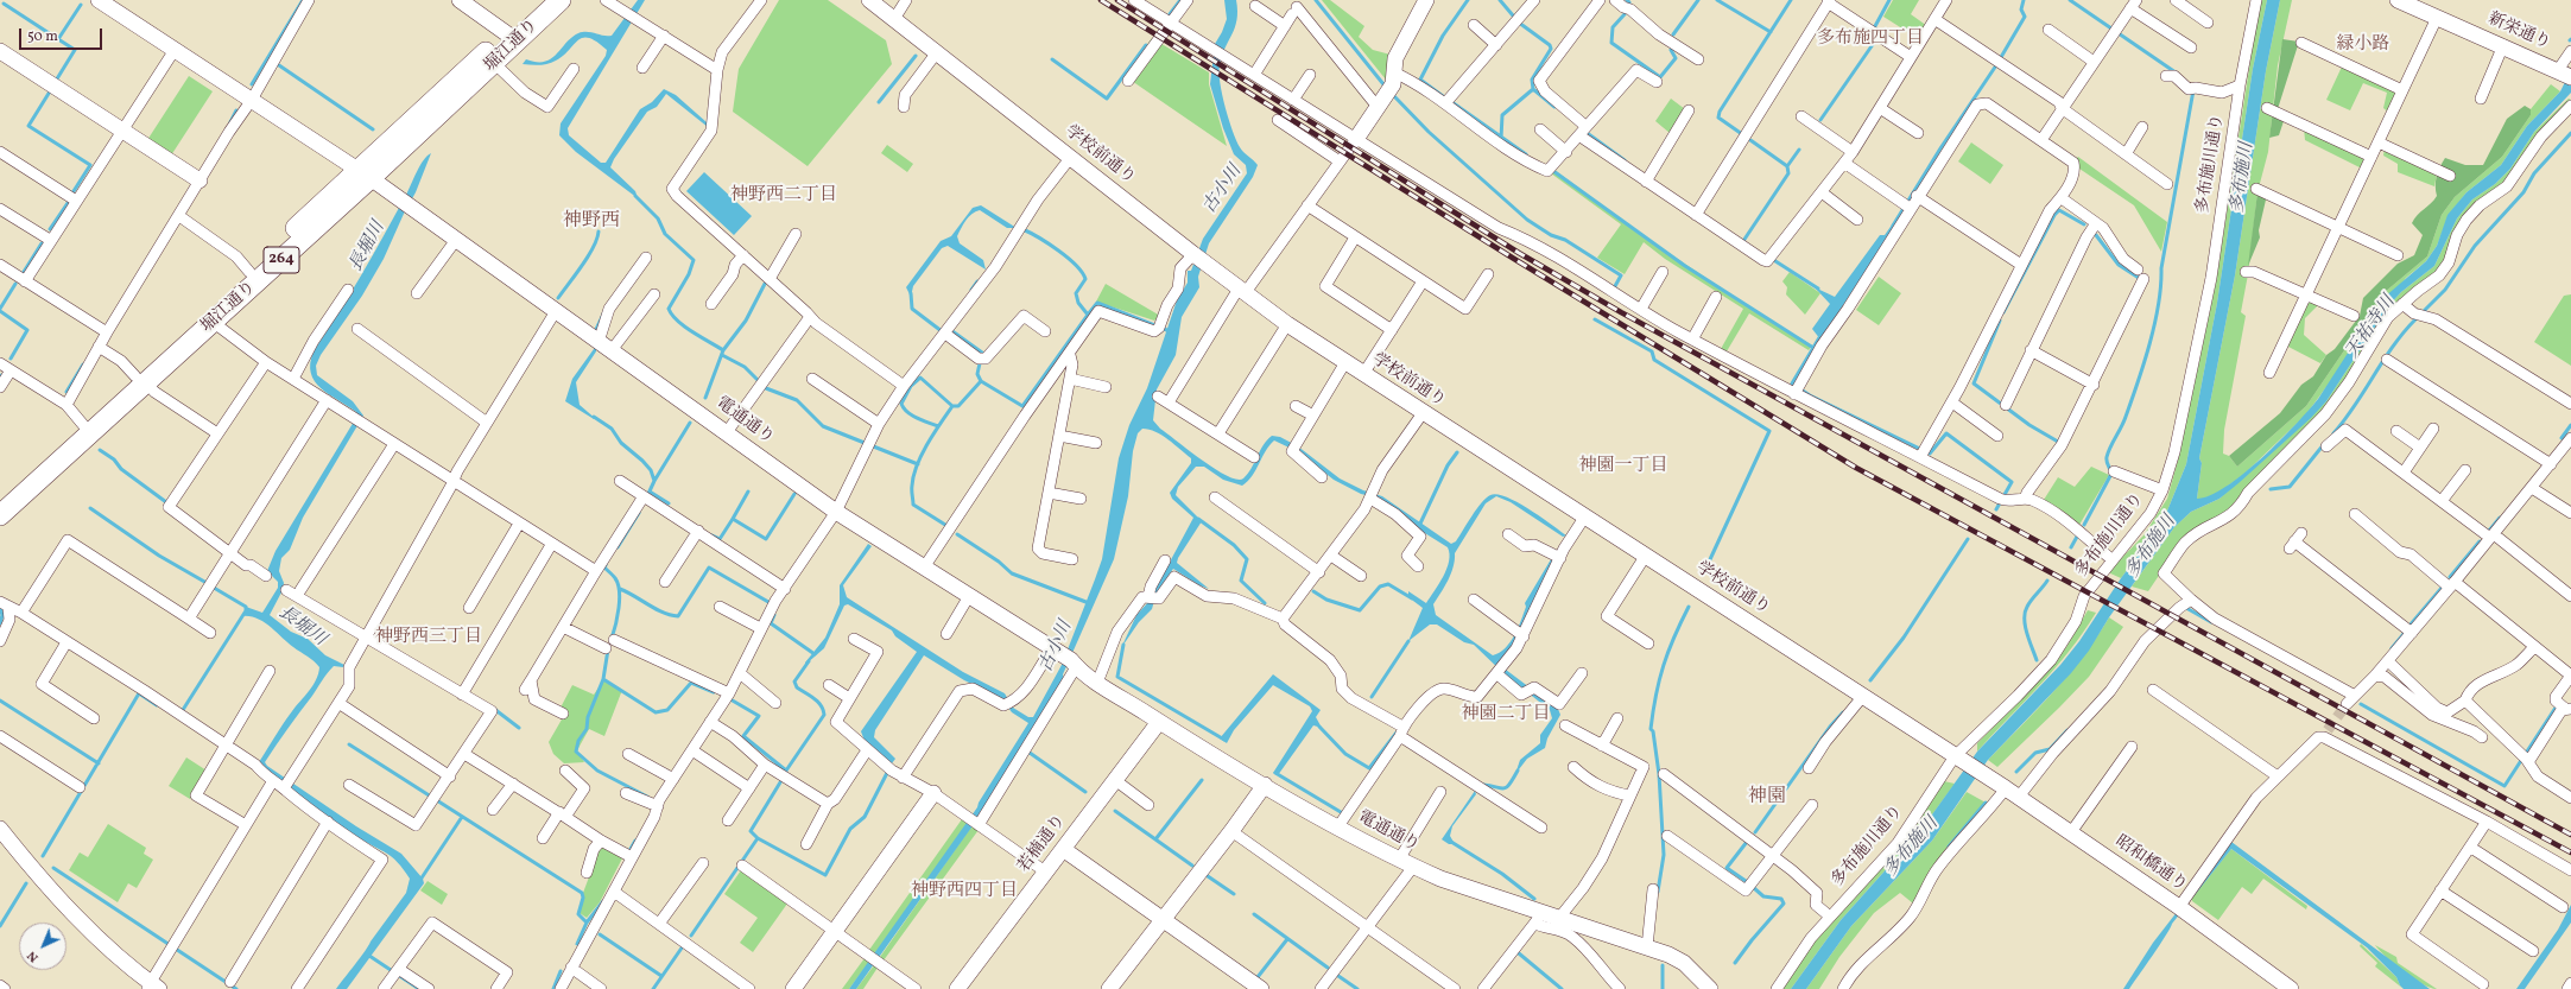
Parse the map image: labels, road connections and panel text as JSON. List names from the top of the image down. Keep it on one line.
{"streets":{"highway":["堀江通り","264"],"street":["新栄通り","学校前通り","多布施川通り","電通通り","若楠通り","昭和橋通り"]},"crossings":[["堀江通り","電通通り"],["学校前通り","多布施川通り"],["学校前通り","昭和橋通り"],["電通通り","若楠通り"]],"districts":["多布施四丁目","緑小路","神野西二丁目","神野西","神園一丁目","神野西三丁目","神園二丁目","神園","神野西四丁目"],"water":["多布施川","古小川","長堀川","天祐寺川"],"scale_bar":"50 m","north":"bottom left"}
